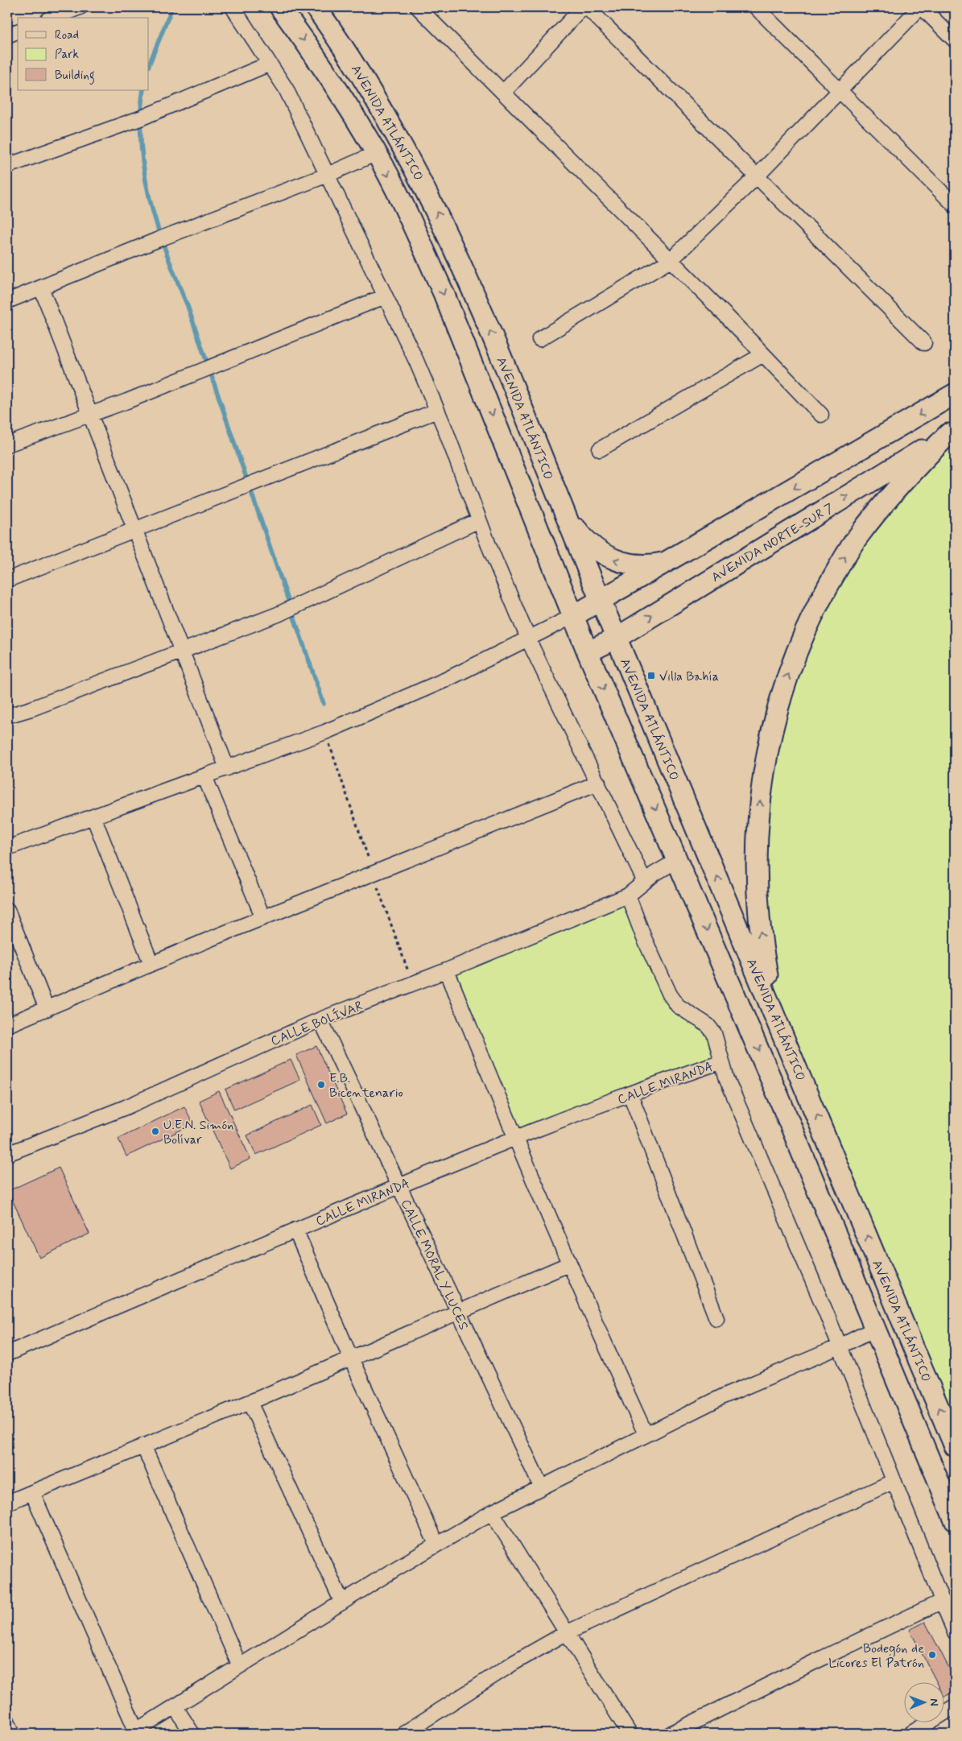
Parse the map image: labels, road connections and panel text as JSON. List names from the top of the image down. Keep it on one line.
{"streets":{"main road":["AVENIDA ATLÁNTICO","AVENIDA NORTE-SUR 7"],"street":["CALLE BOLÍVAR","CALLE MIRANDA","CALLE MORAL Y LUCES"]},"crossings":[["AVENIDA ATLÁNTICO","AVENIDA NORTE-SUR 7"],["CALLE BOLÍVAR","CALLE MORAL Y LUCES"],["CALLE MIRANDA","CALLE MORAL Y LUCES"]],"places":{"transit":["Villa Bahía"],"other":["E.B. Bicentenario","U.E.N. Simón Bolívar","Bodegón de Licores El Patrón"]},"legend":["Road","Park","Building"],"north":"right"}
